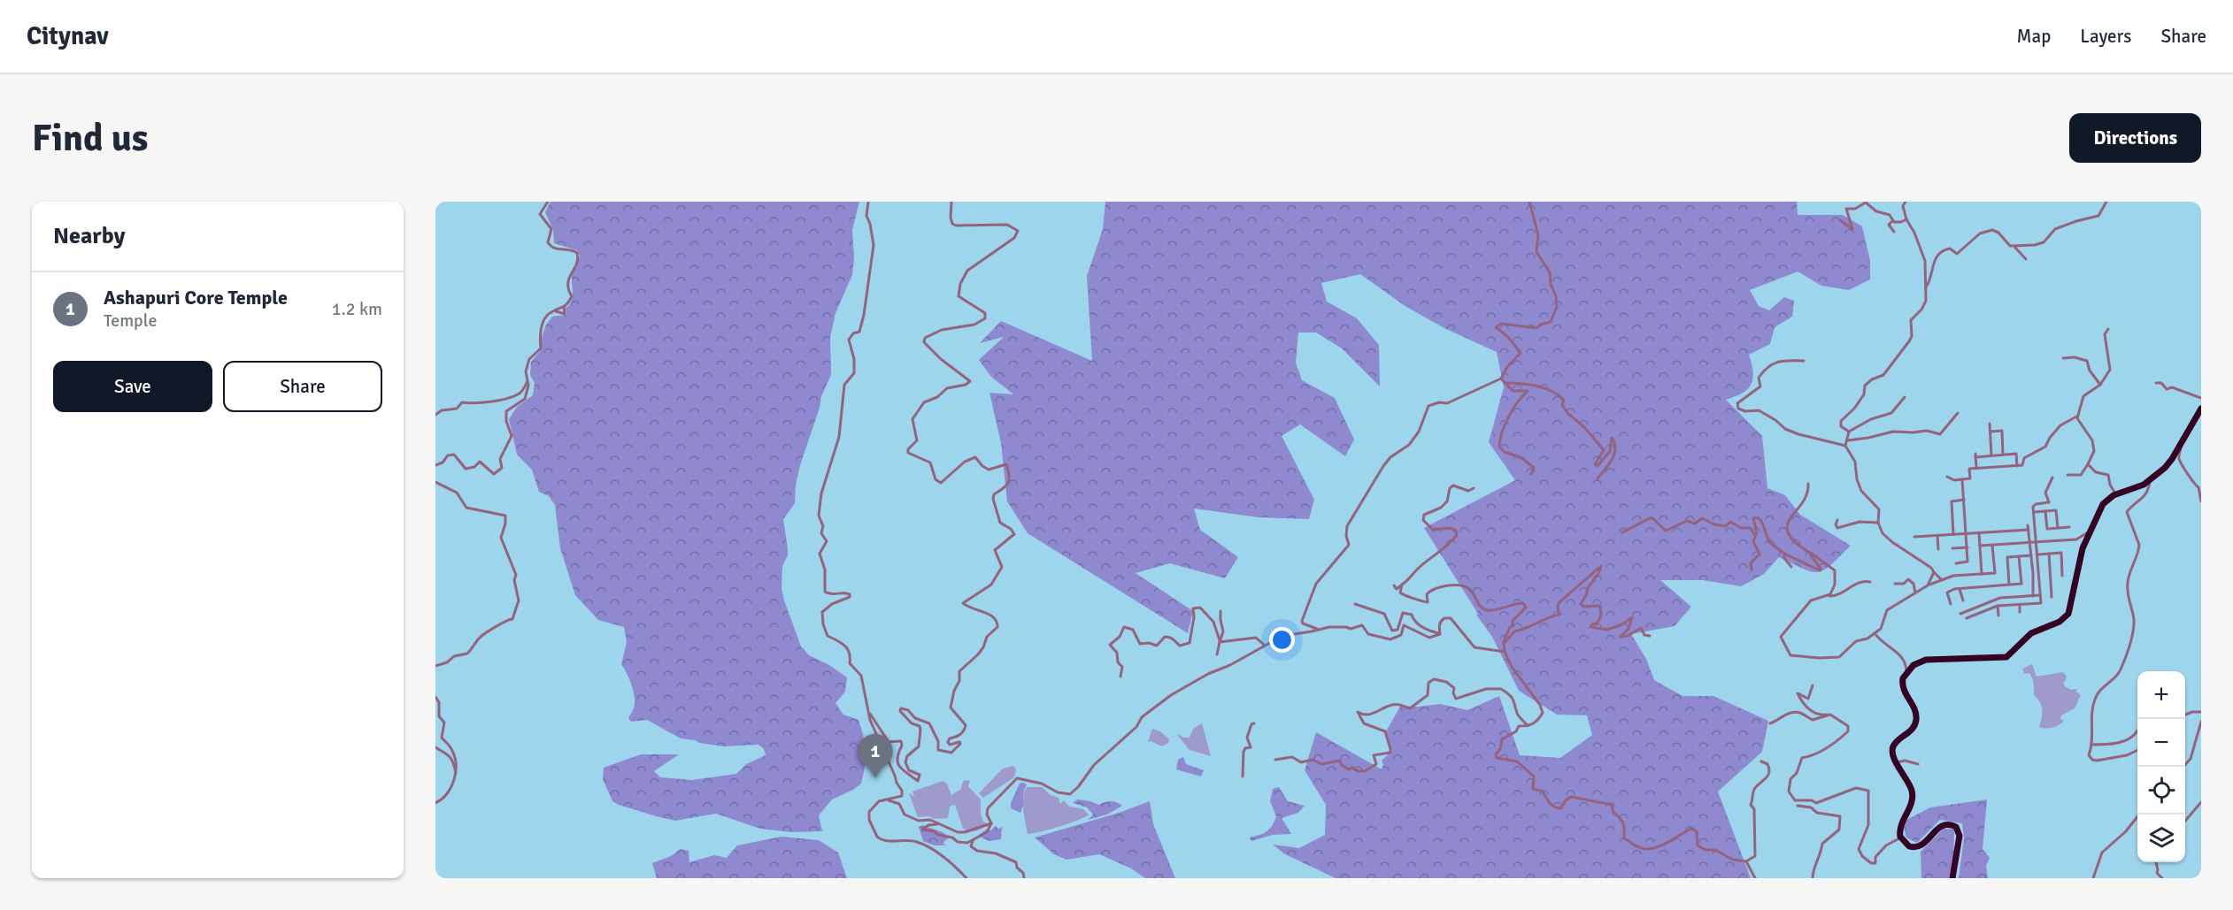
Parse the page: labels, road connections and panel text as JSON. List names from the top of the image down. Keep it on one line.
{"page":{"header":"Citynav","nav":["Map","Layers","Share"],"buttons":["Directions",["Save","Share"]],"title":"Find us","heading":"Nearby","list":[{"mark":"1","name":"Ashapuri Core Temple","note":"Temple","value":"1.2 km"}],"map_buttons":["+","−"],"pins":"1"}}
